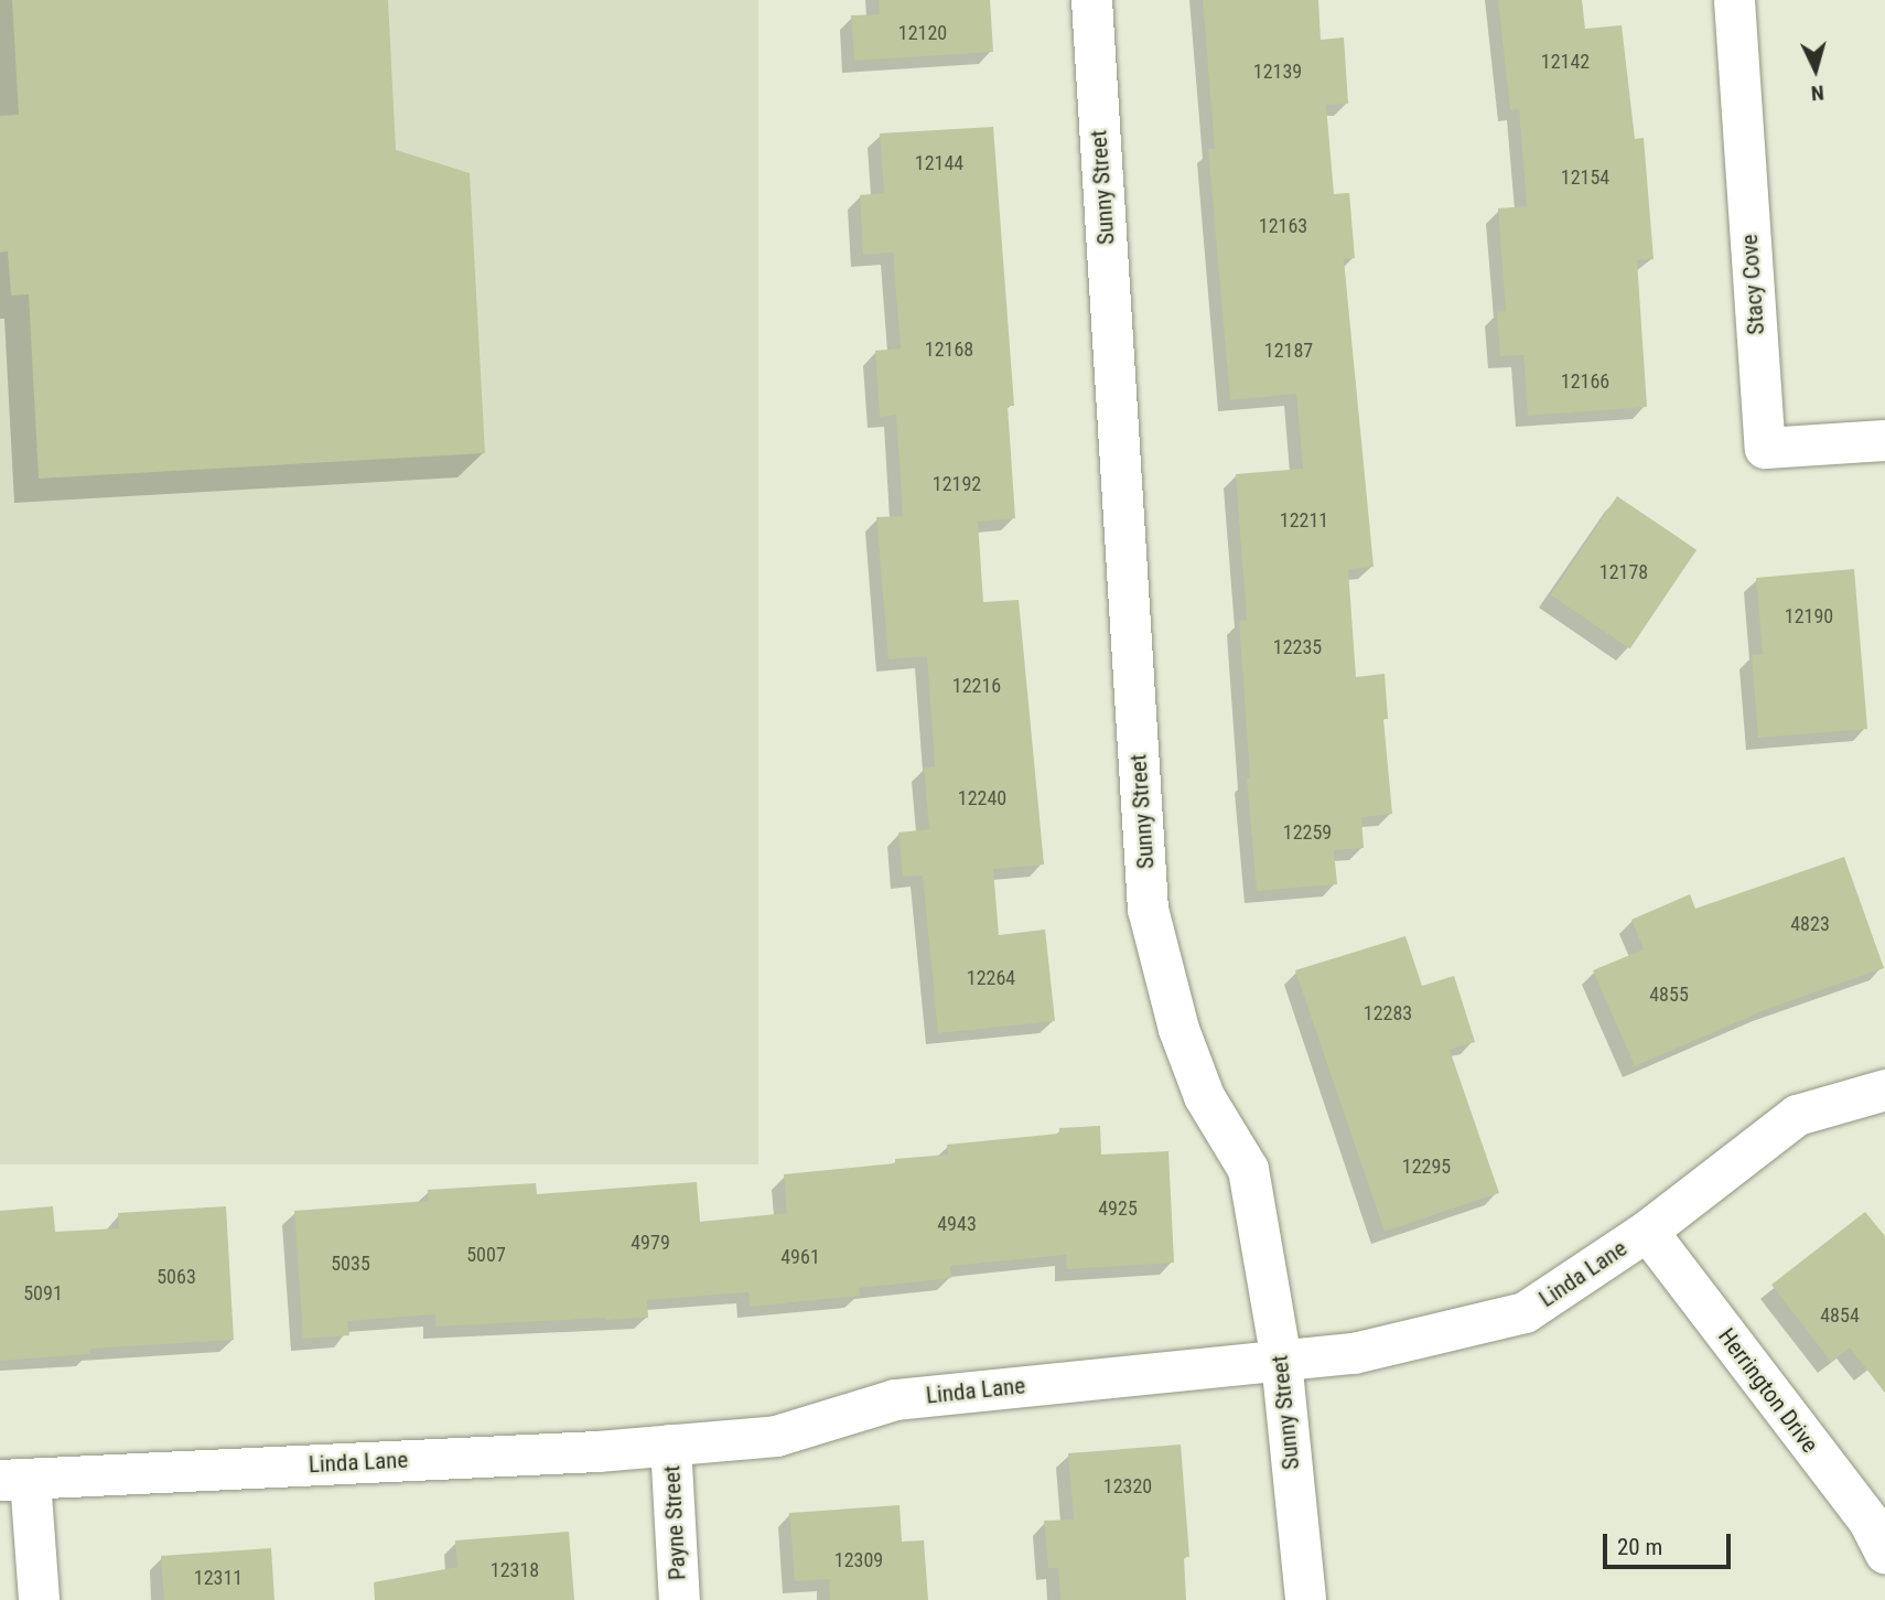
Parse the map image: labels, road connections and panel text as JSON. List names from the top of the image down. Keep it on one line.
{"streets":{"street":["Sunny Street","Stacy Cove","Linda Lane","Herrington Drive","Payne Street"]},"crossings":[["Sunny Street","Linda Lane"],["Linda Lane","Herrington Drive"],["Linda Lane","Payne Street"]],"house_numbers":["12120","12142","12139","12144","12154","12163","12168","12187","12166","12192","12211","12178","12190","12235","12216","12240","12259","4823","12264","4855","12283","12295","4925","4943","4979","5007","4961","5035","5063","5091","4854","12320","12309","12318","12311"],"scale_bar":"20 m","north":"bottom"}
